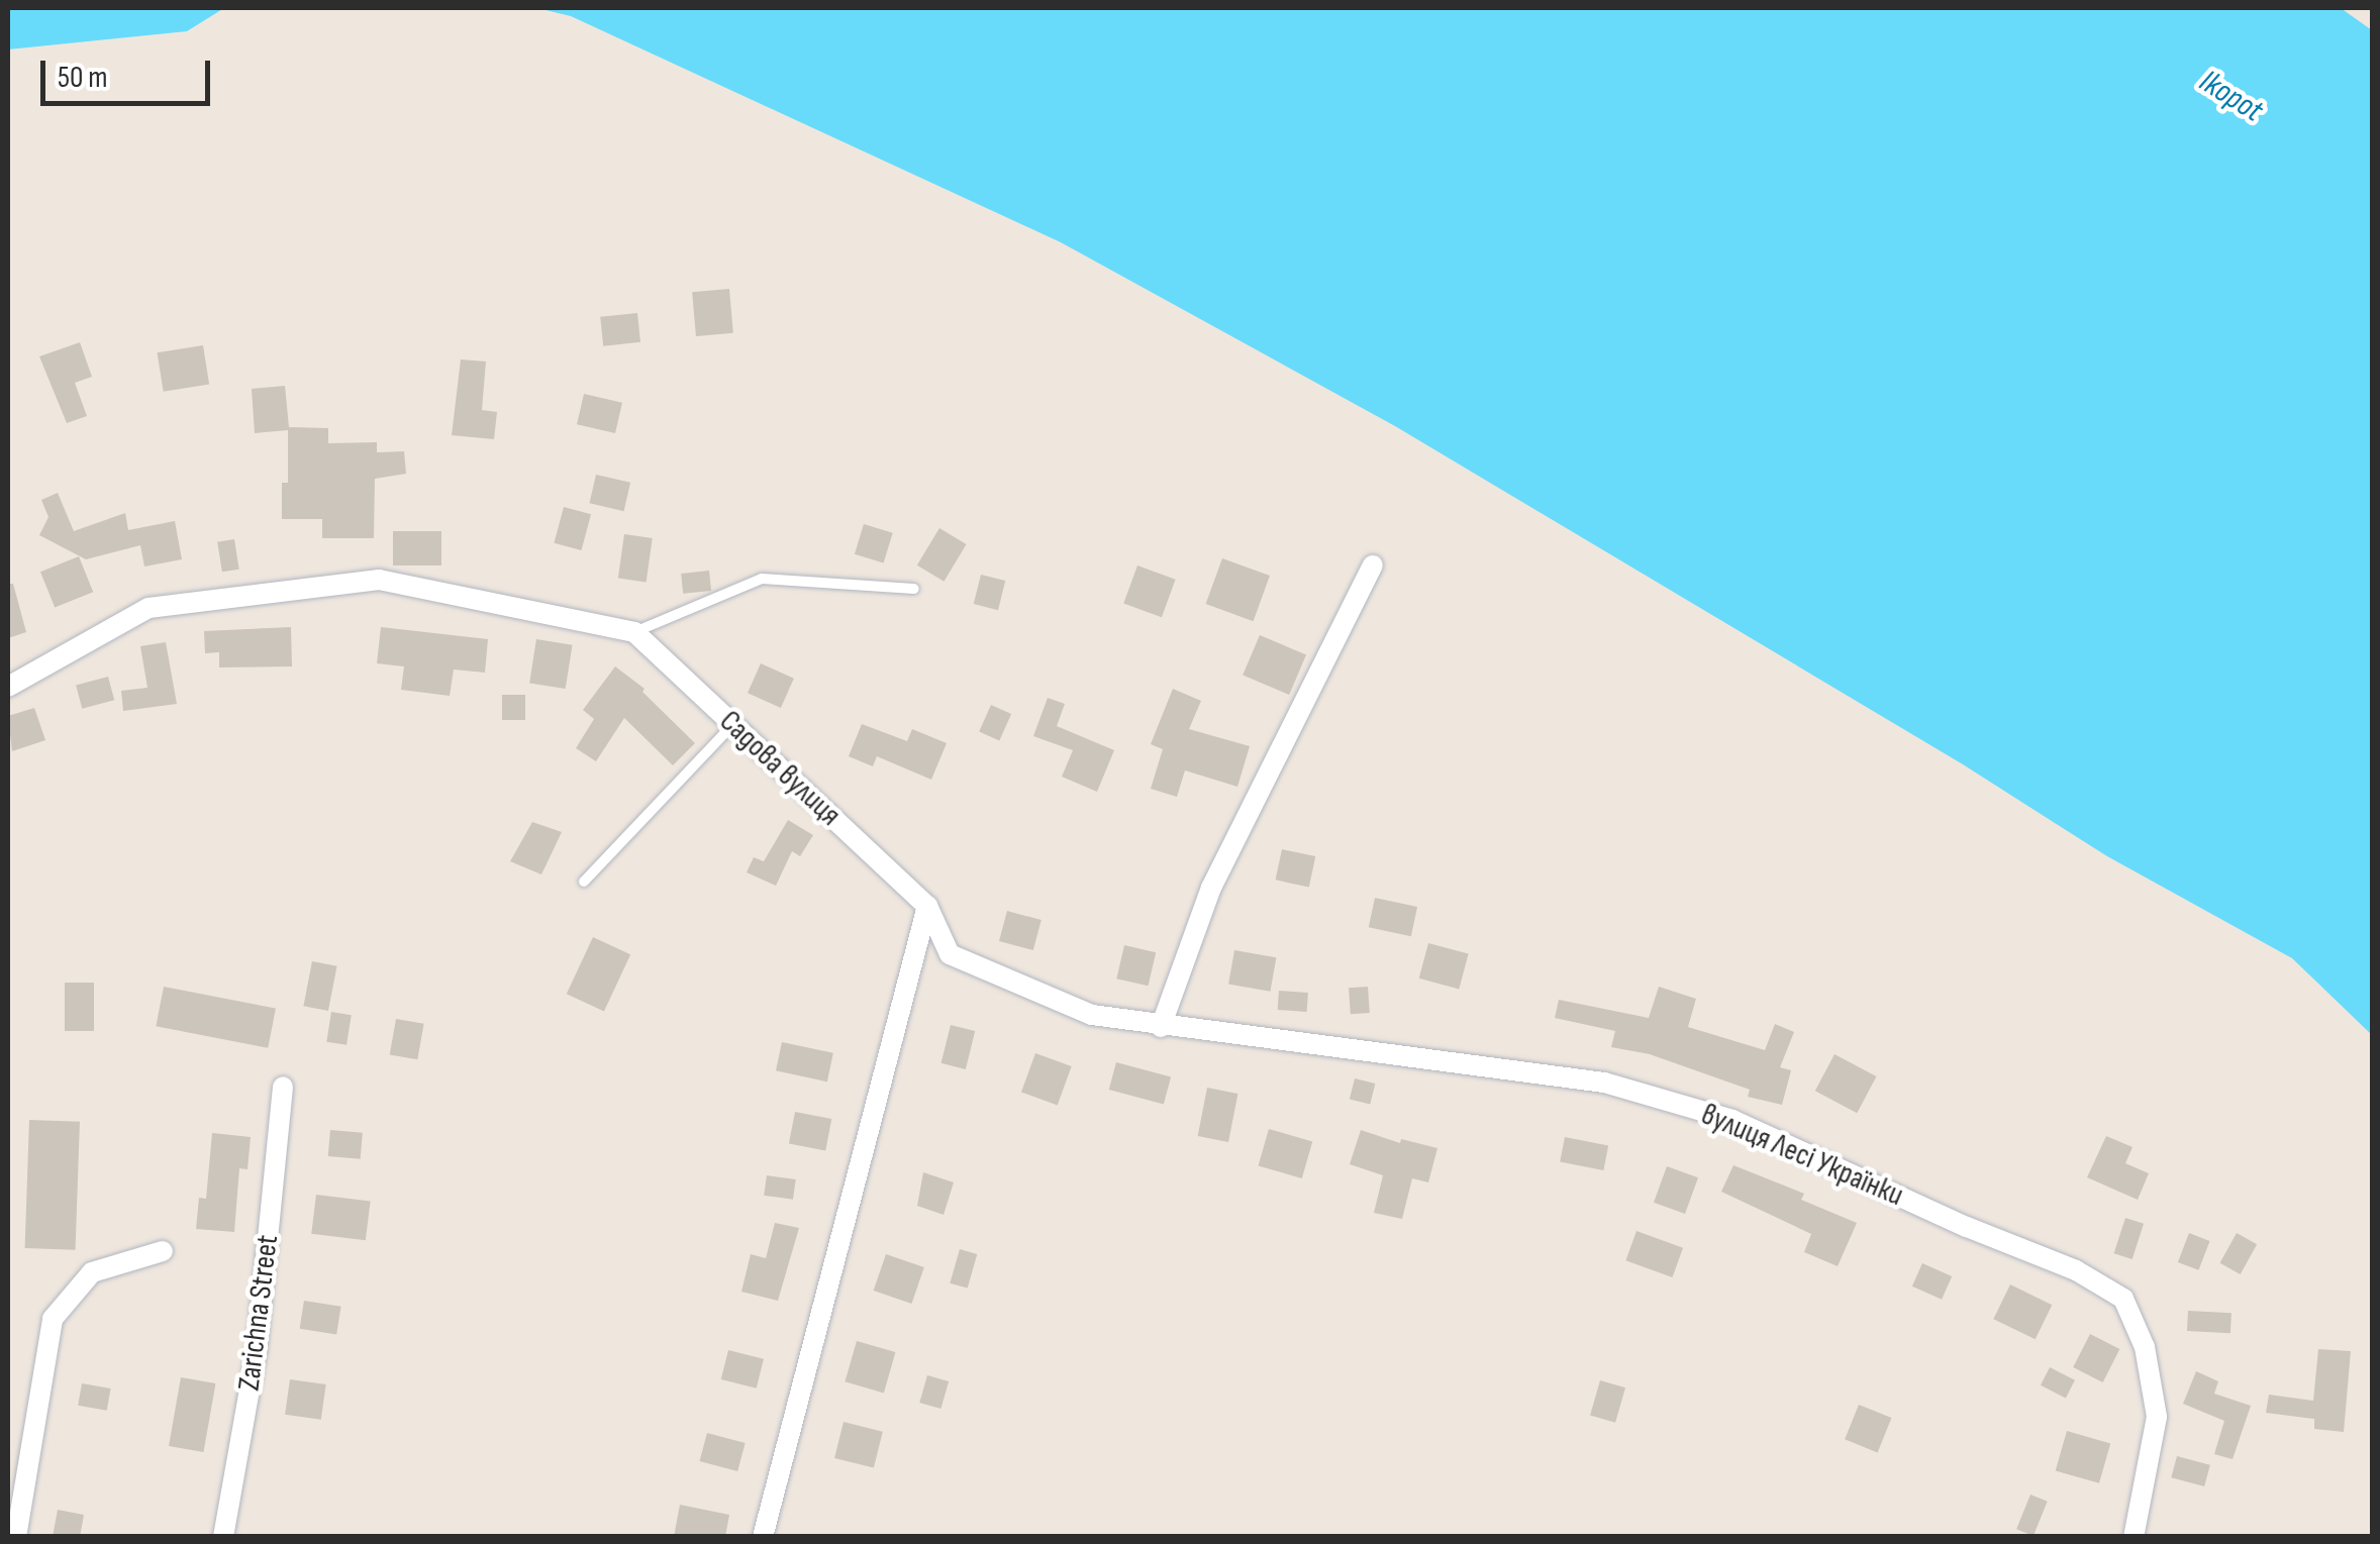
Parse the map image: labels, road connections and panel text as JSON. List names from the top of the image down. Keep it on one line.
{"streets":{"street":["Садова вулиця","вулиця Лесі Українки","Zarichna Street"]},"crossings":[["Садова вулиця","вулиця Лесі Українки"]],"water":["Ikopot"],"scale_bar":"50 m"}
